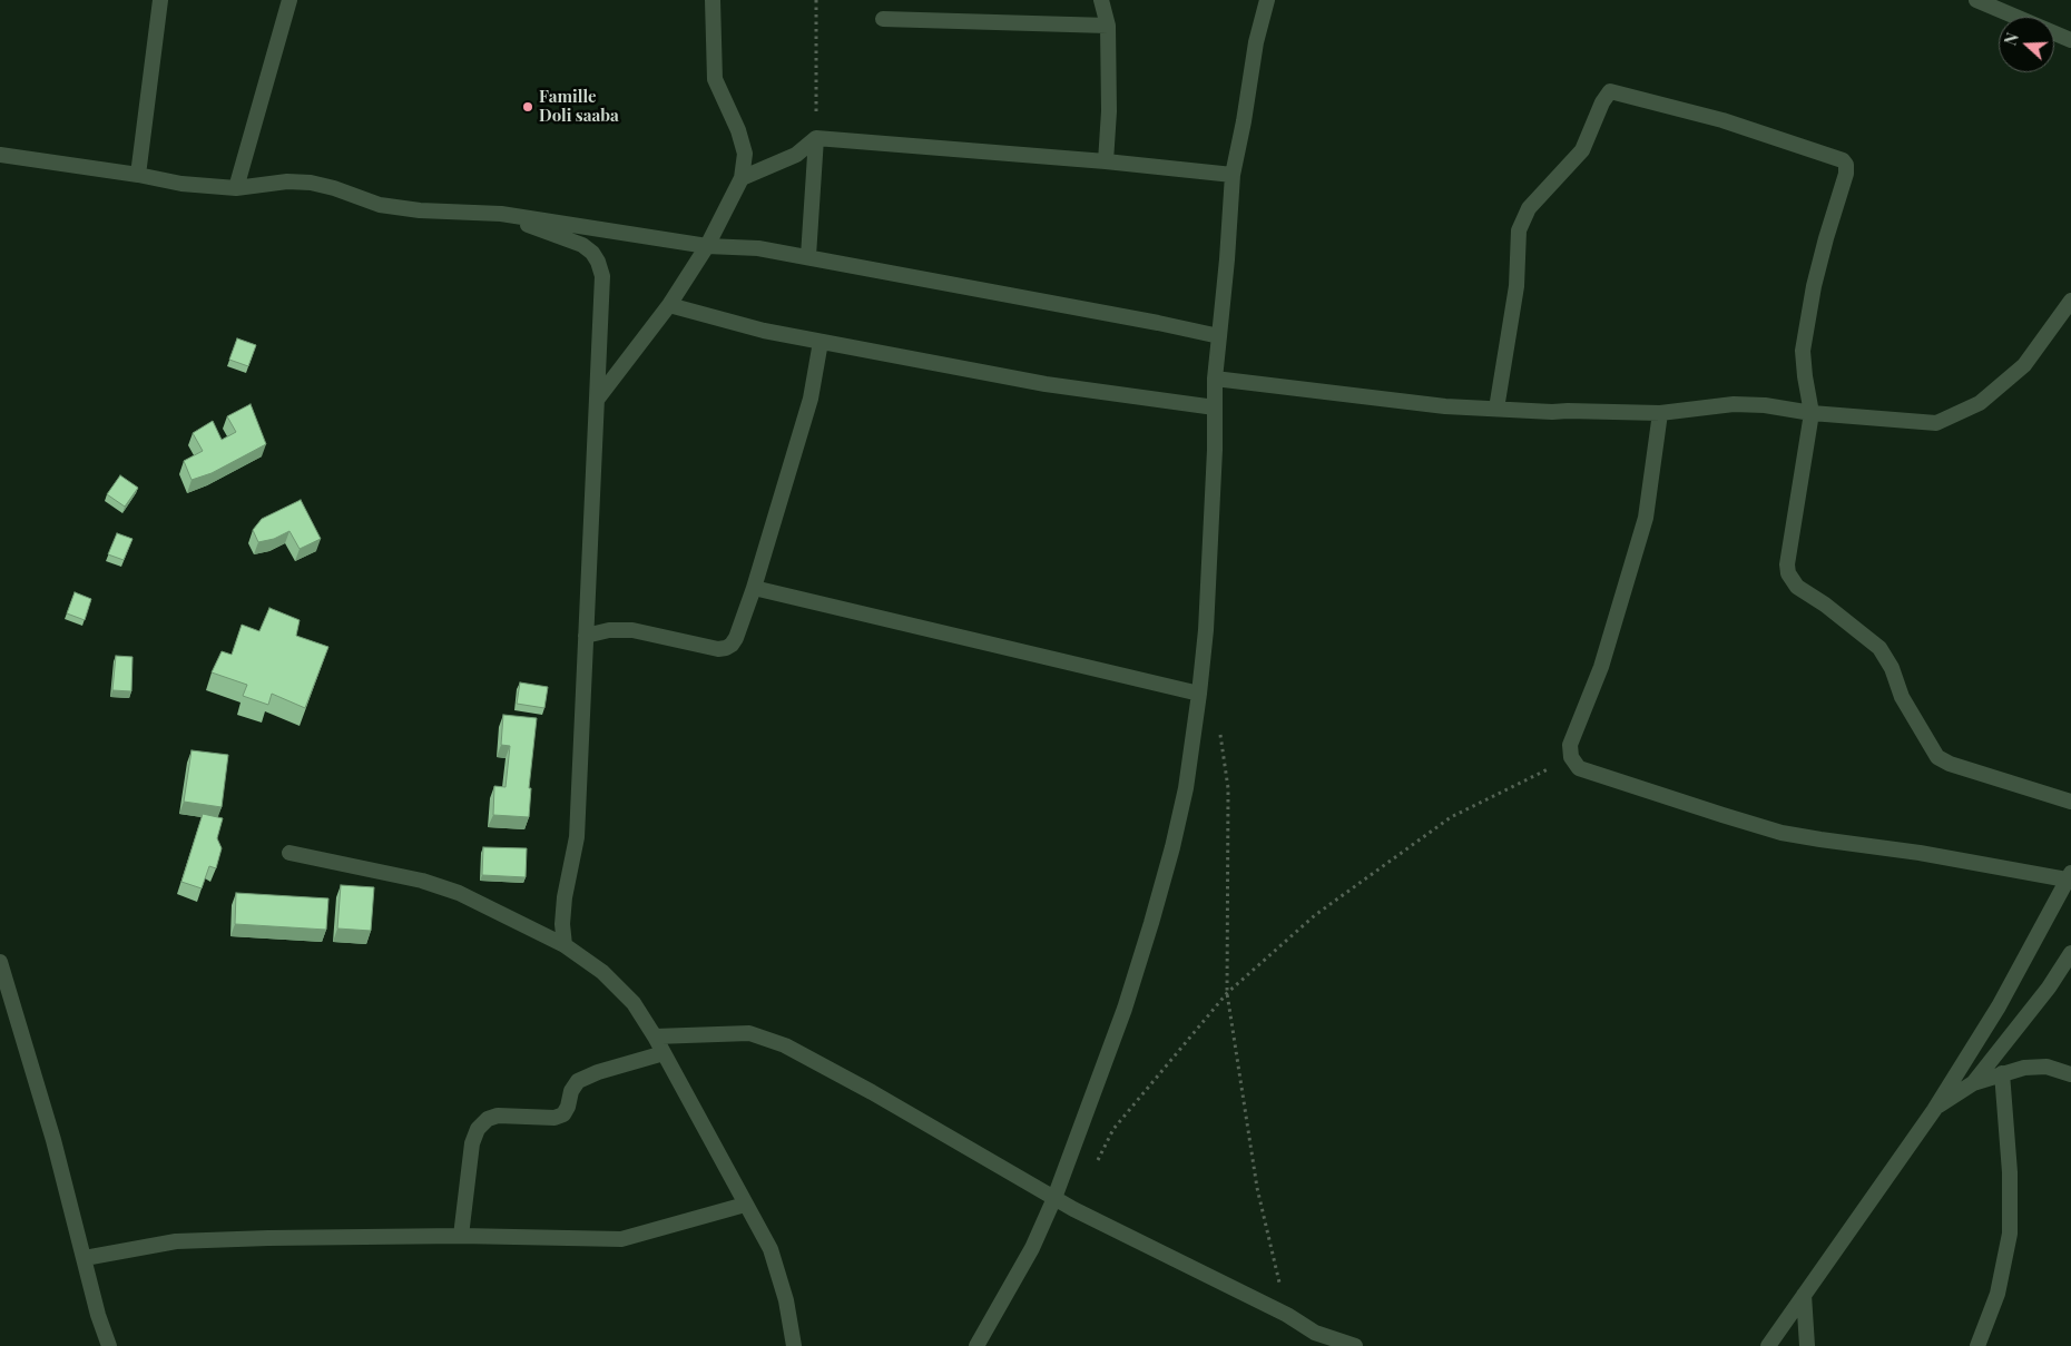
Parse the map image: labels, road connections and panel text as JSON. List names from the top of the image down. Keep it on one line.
{"places":["Famille Doli saaba"],"north":"left"}
